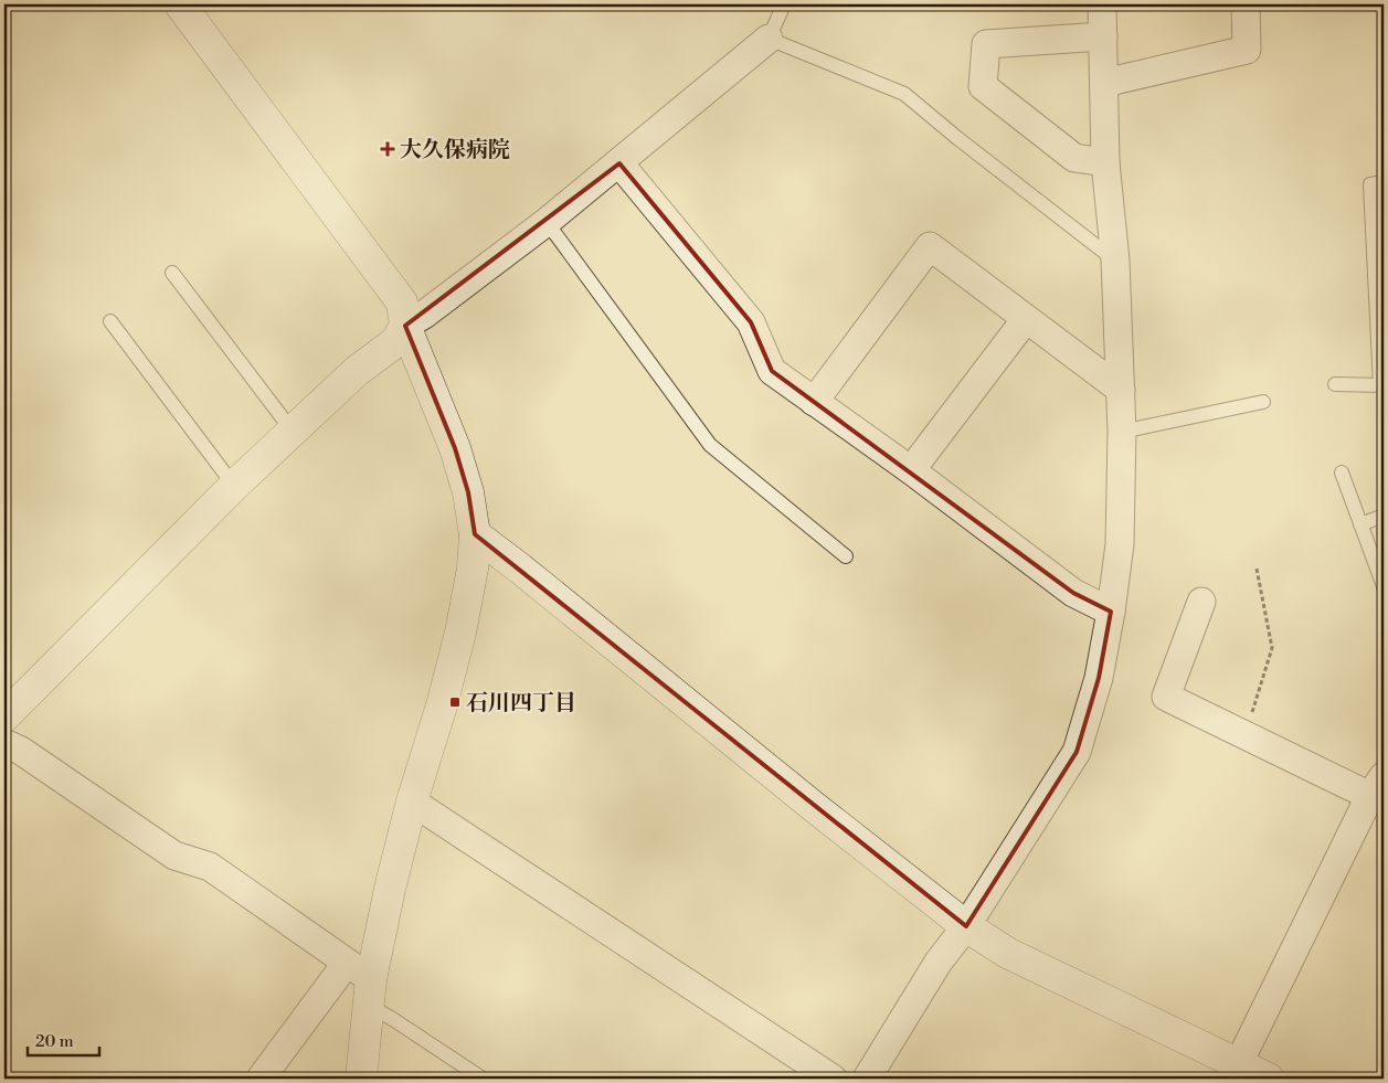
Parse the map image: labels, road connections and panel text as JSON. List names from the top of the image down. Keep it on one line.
{"places":{"health":["大久保病院"],"transit":["石川四丁目"]},"scale_bar":"20 m"}
